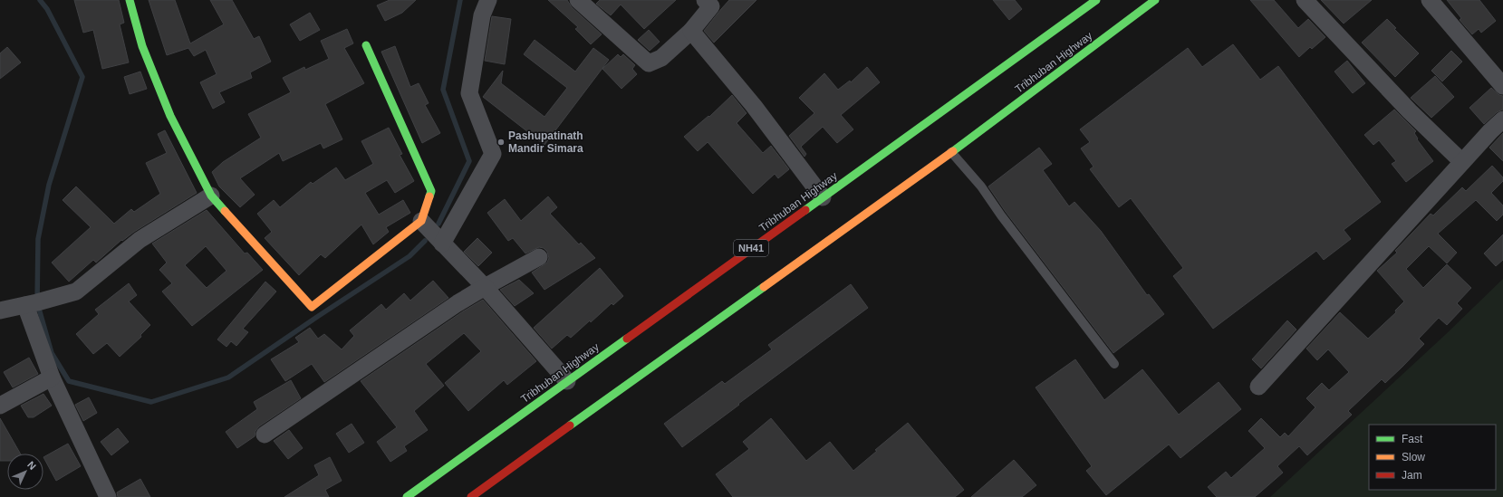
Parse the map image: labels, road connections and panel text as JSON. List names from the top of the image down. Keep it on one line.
{"streets":{"main road":["Tribhuban Highway","NH41"]},"places":["Pashupatinath Mandir Simara"],"legend":["Fast","Slow","Jam"],"north":"top right"}
